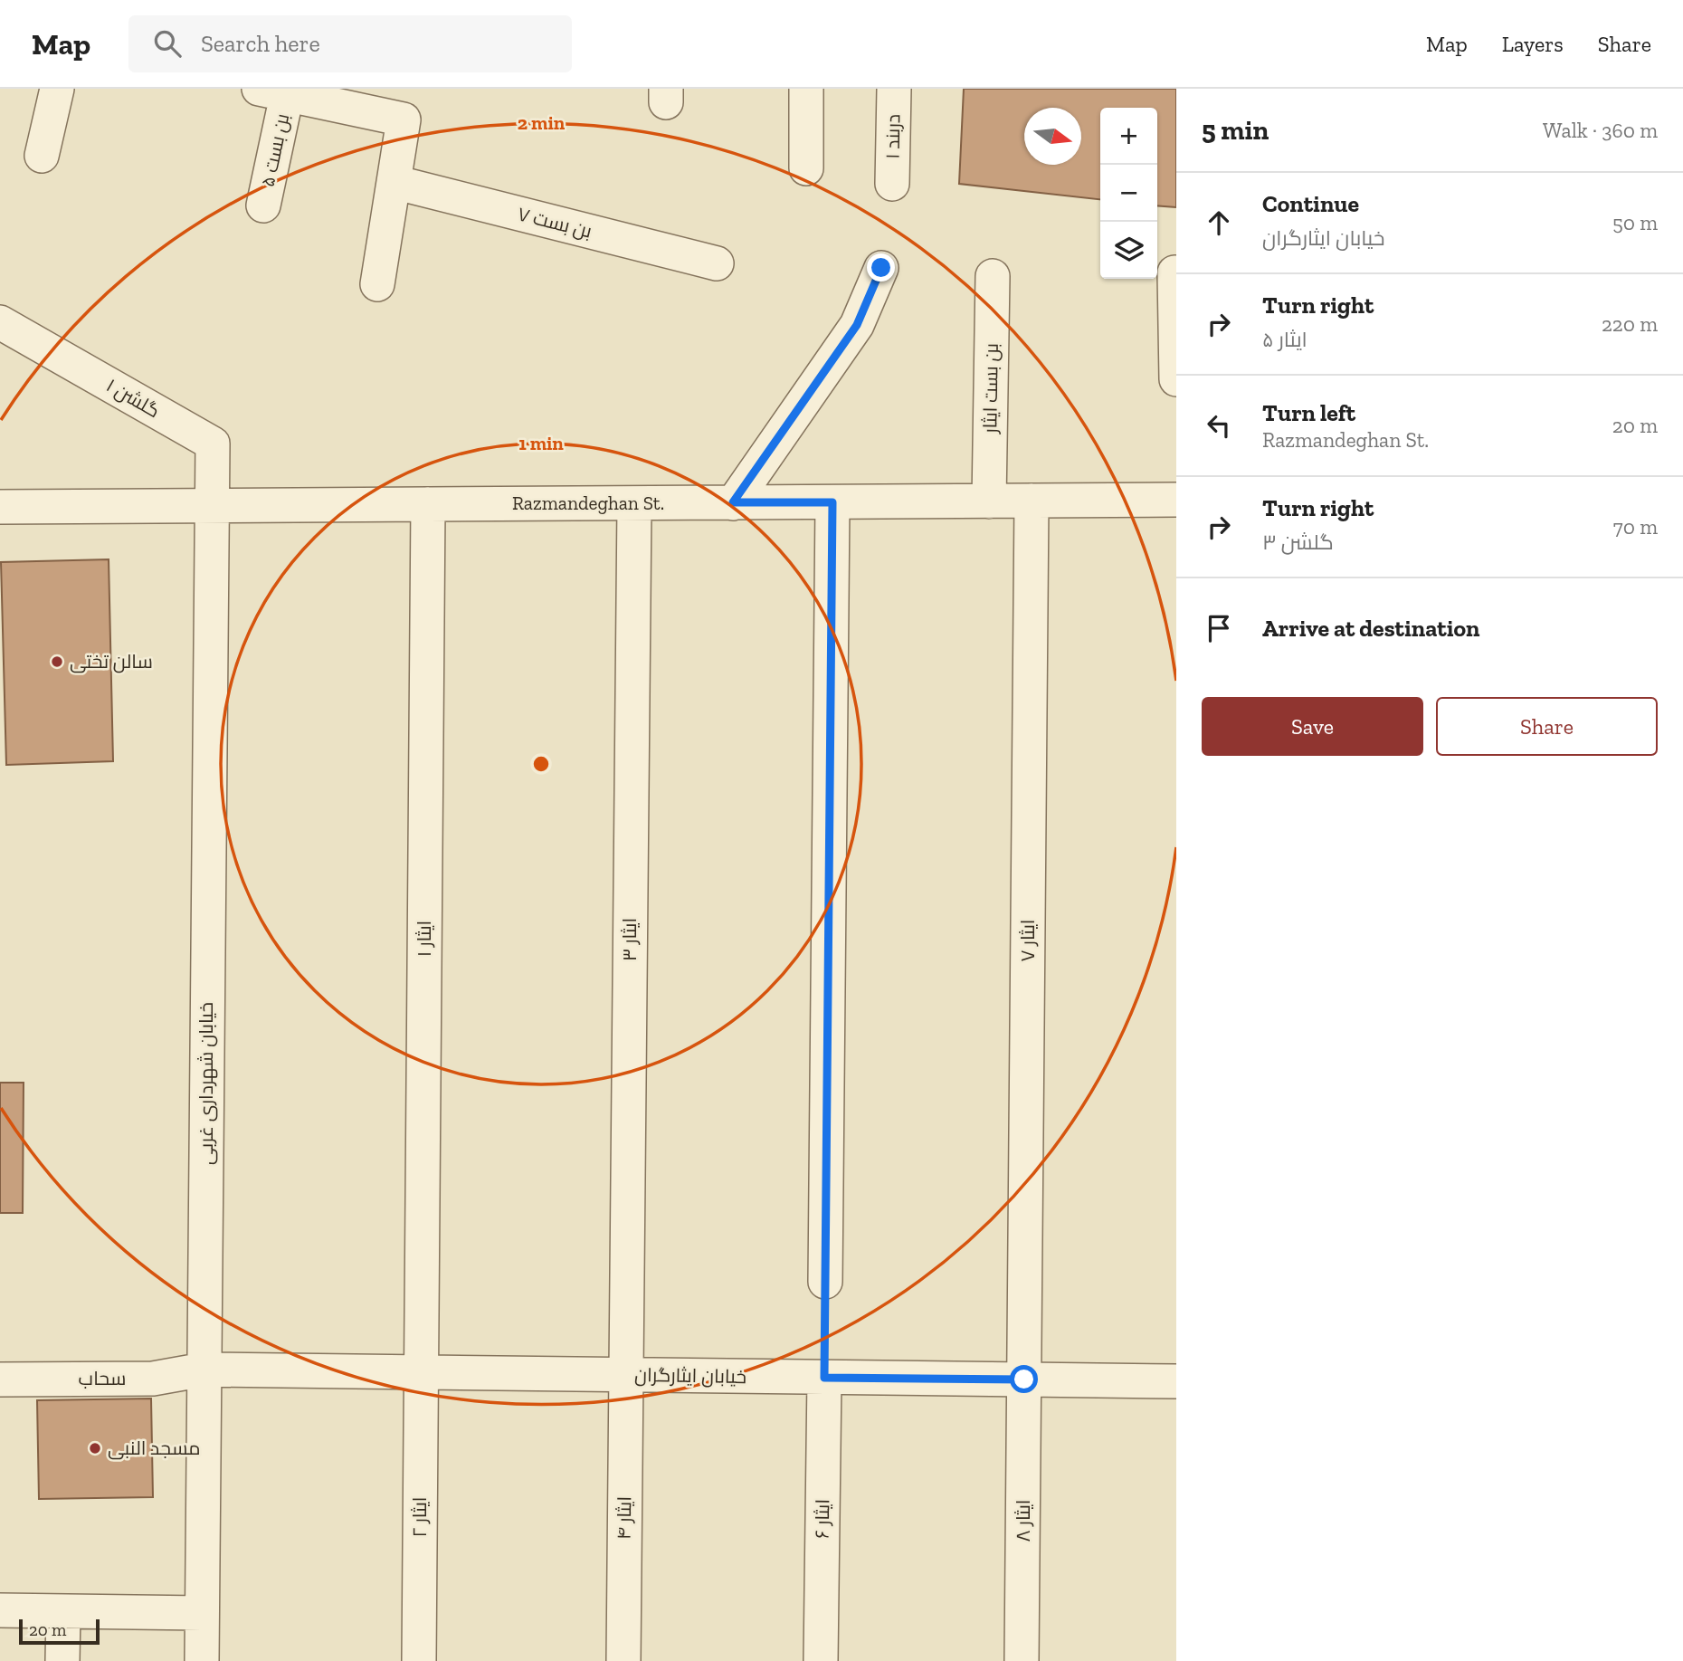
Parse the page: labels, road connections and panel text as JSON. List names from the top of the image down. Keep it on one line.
{"streets":{"street":["دربند ۱","بن بست ۵","بن بست ۷","بن بست ایثار","گلشن ۱","Razmandeghan St.","ایثار ۱","ایثار ۳","ایثار ۷","خیابان شهرداری غربی","خیابان ایثارگران","سحاب","ایثار ۲","ایثار ۴","ایثار ۶","ایثار ۸"]},"crossings":[["بن بست ایثار","Razmandeghan St."],["گلشن ۱","Razmandeghan St."],["گلشن ۱","خیابان شهرداری غربی"],["Razmandeghan St.","ایثار ۱"],["Razmandeghan St.","ایثار ۳"],["Razmandeghan St.","ایثار ۷"],["Razmandeghan St.","خیابان شهرداری غربی"],["ایثار ۱","خیابان ایثارگران"],["ایثار ۱","ایثار ۲"],["ایثار ۳","خیابان ایثارگران"],["ایثار ۳","ایثار ۴"],["ایثار ۷","خیابان ایثارگران"],["ایثار ۷","ایثار ۸"],["خیابان شهرداری غربی","خیابان ایثارگران"],["خیابان شهرداری غربی","سحاب"],["خیابان ایثارگران","سحاب"],["خیابان ایثارگران","ایثار ۲"],["خیابان ایثارگران","ایثار ۴"],["خیابان ایثارگران","ایثار ۶"],["خیابان ایثارگران","ایثار ۸"]],"places":["سالن تختی","مسجد النبی"],"scale_bar":"20 m","north":"right","page":{"header":"Map","search":"Search here","nav":["Map","Layers","Share"],"heading":["5 min","Walk · 360 m"],"map_buttons":["+","−"],"list":[["Continue","خیابان ایثارگران","50 m"],["Turn right","ایثار ۵","220 m"],["Turn left","Razmandeghan St.","20 m"],["Turn right","گلشن ۳","70 m"],"Arrive at destination"],"buttons":["Save","Share"],"scale":"20 m"},"rings":["2 min","1 min"]}
